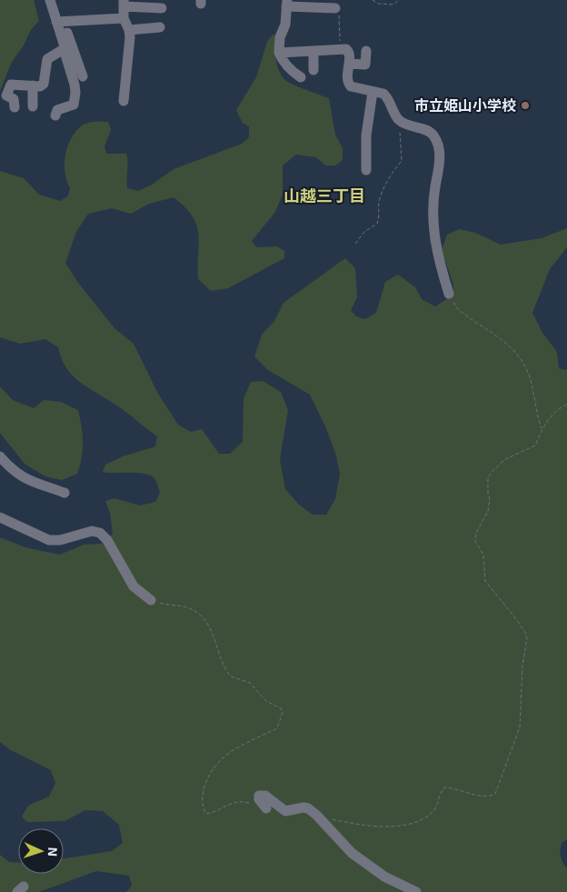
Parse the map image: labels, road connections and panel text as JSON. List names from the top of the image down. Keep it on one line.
{"districts":["山越三丁目"],"places":["市立姫山小学校"],"north":"right"}
